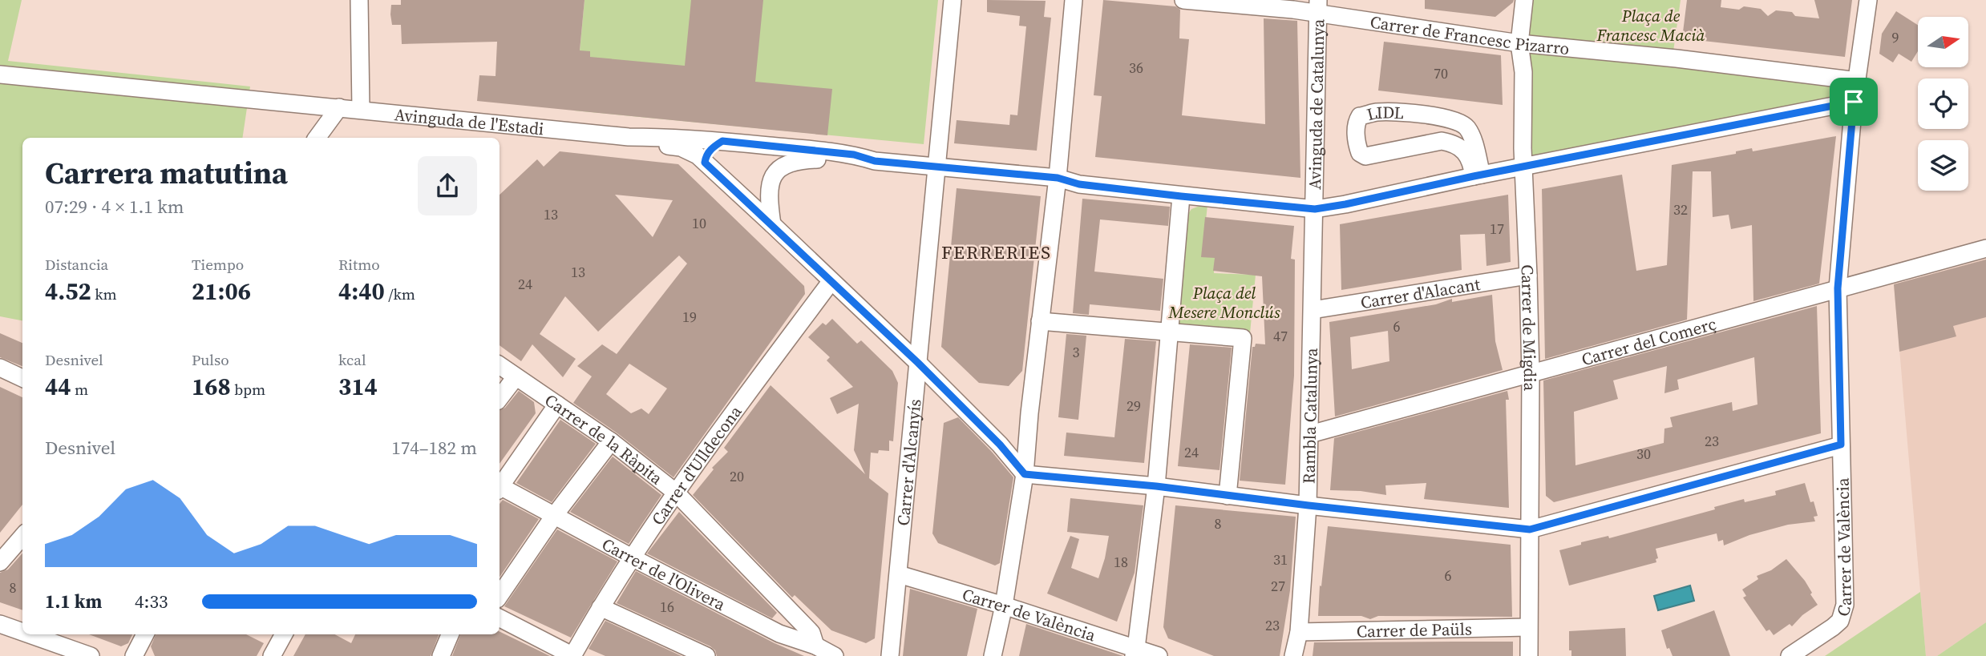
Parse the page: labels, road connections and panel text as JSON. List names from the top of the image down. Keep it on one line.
{"streets":{"street":["Carrer de Francesc Pizarro","Avinguda de Catalunya","LIDL","Avinguda de l'Estadi","Carrer d'Alacant","Carrer de Migdia","Carrer del Comerç","Rambla Catalunya","Carrer de la Ràpita","Carrer d'Alcanyís","Carrer d'Ulldecona","Carrer de València","Carrer de l'Olivera","Carrer de Paüls"]},"crossings":[["Carrer de Francesc Pizarro","Avinguda de Catalunya"],["Carrer de Francesc Pizarro","Carrer de Migdia"],["Carrer de Francesc Pizarro","Carrer de València"],["Avinguda de Catalunya","Avinguda de l'Estadi"],["Avinguda de Catalunya","Rambla Catalunya"],["LIDL","Avinguda de l'Estadi"],["Avinguda de l'Estadi","Carrer de Migdia"],["Avinguda de l'Estadi","Rambla Catalunya"],["Avinguda de l'Estadi","Carrer d'Alcanyís"],["Avinguda de l'Estadi","Carrer de València"],["Carrer d'Alacant","Carrer de Migdia"],["Carrer d'Alacant","Rambla Catalunya"],["Carrer de Migdia","Carrer del Comerç"],["Carrer de Migdia","Carrer de Paüls"],["Carrer del Comerç","Rambla Catalunya"],["Carrer del Comerç","Carrer de València"],["Rambla Catalunya","Carrer de Paüls"],["Carrer de la Ràpita","Carrer d'Ulldecona"],["Carrer de la Ràpita","Carrer de l'Olivera"],["Carrer d'Alcanyís","Carrer de València"],["Carrer d'Ulldecona","Carrer de l'Olivera"]],"districts":["FERRERIES"],"parks":["Plaça de Francesc Macià","Plaça del Mesere Monclús"],"house_numbers":["9","36","70","32","13","10","17","13","24","19","6","47","3","29","23","24","30","20","8","31","18","6","27","8","16","23"],"north":"right","page":{"heading":["Carrera matutina","07:29 · 4 × 1.1 km"],"stats":[["Distancia","4.52 km"],["Tiempo","21:06"],["Ritmo","4:40 /km"],["Desnivel","44 m"],["Pulso","168 bpm"],["kcal","314"]],"chart":["Desnivel","174–182 m"],"list":[{"name":"1.1 km","note":"4:33"}]}}
